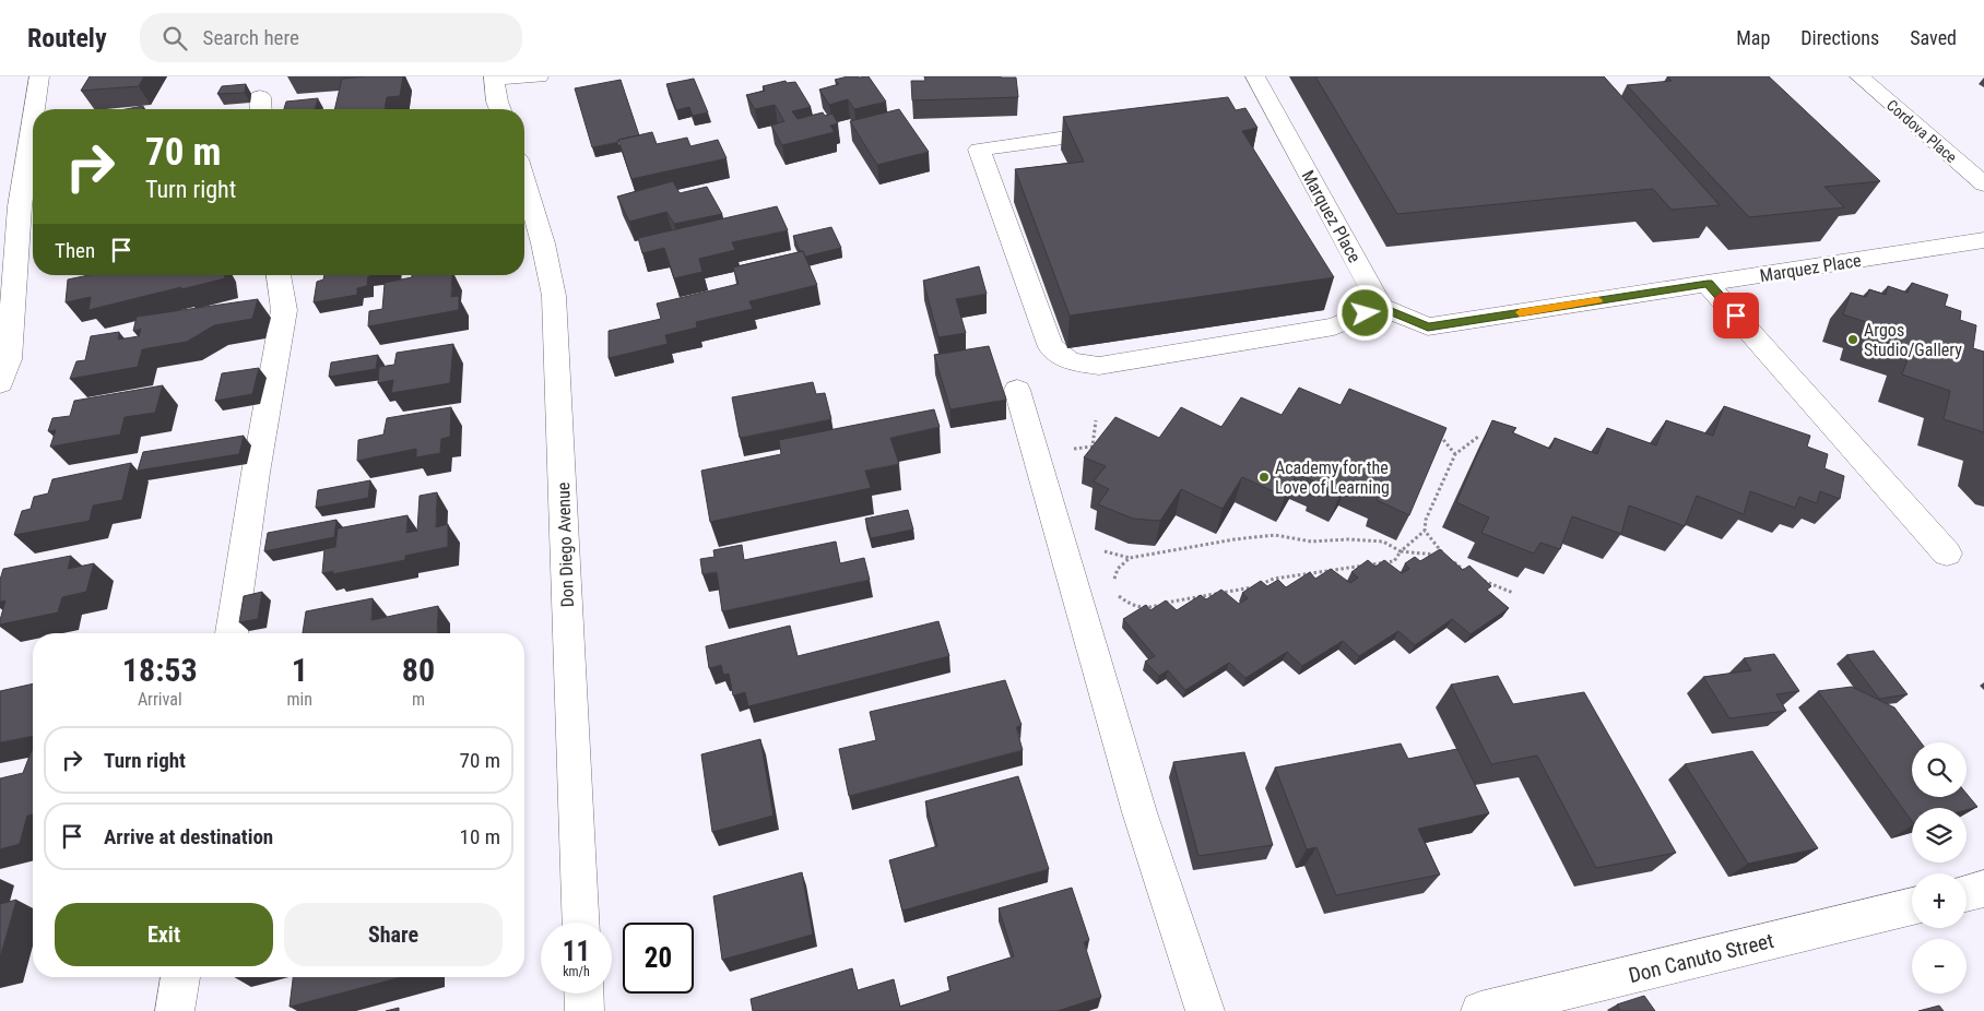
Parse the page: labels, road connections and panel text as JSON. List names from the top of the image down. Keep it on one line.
{"streets":{"street":["Cordova Place","Marquez Place","Don Diego Avenue","Don Canuto Street"]},"places":["Argos Studio/Gallery","Academy for the Love of Learning"],"page":{"header":"Routely","search":"Search here","nav":["Map","Directions","Saved"],"turn":["70 m","Turn right"],"then":"Then","eta":["18:53","Arrival","1","min","80","m"],"list":[{"name":"Turn right","value":"70 m"},{"name":"Arrive at destination","value":"10 m"}],"map_buttons":["+","−"],"buttons":["Exit","Share"],"speed":"11 km/h","limit":"20"}}
